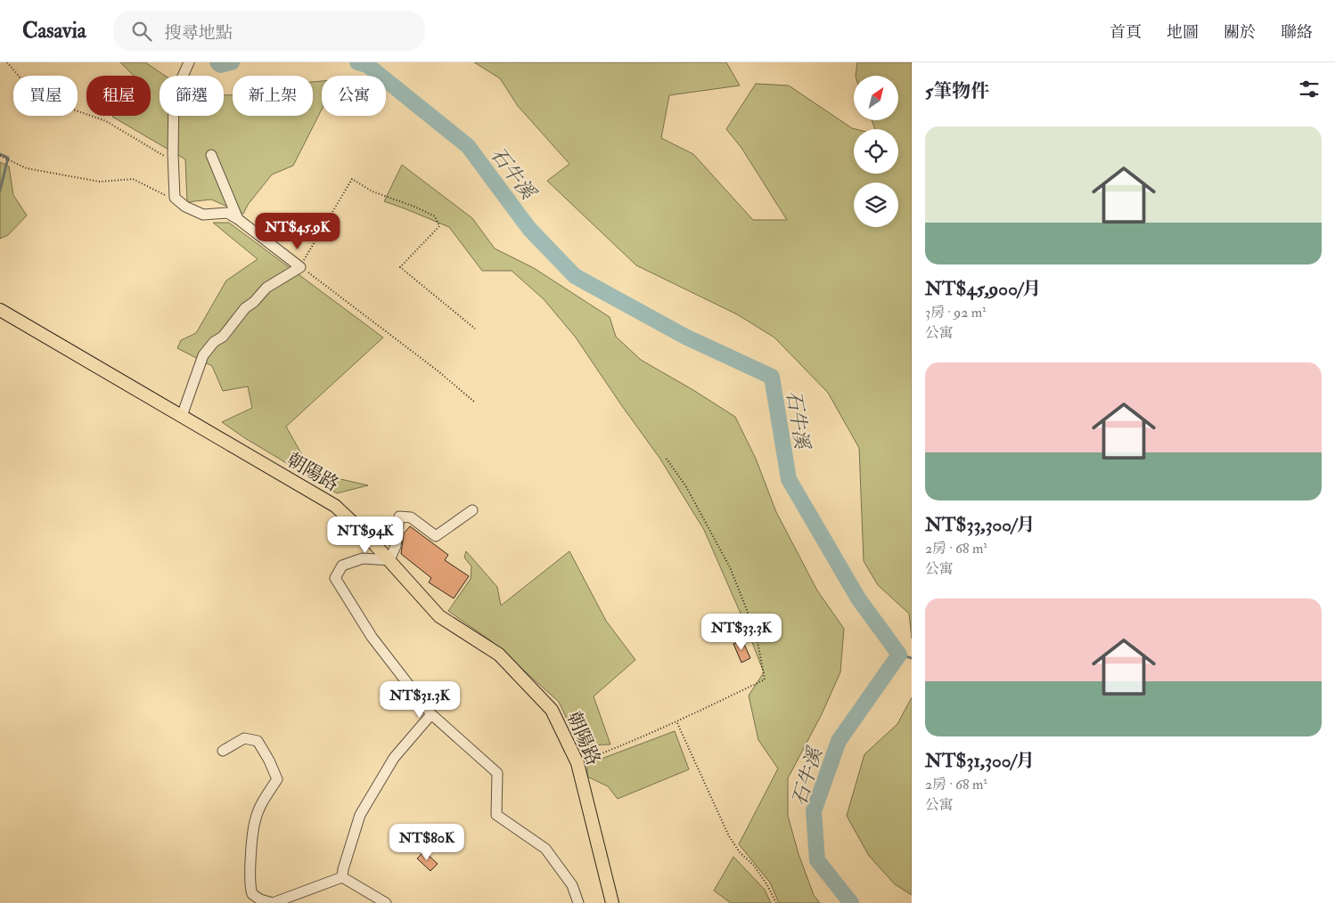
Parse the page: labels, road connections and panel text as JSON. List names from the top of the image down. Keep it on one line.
{"streets":{"main road":["朝陽路"]},"water":["石牛溪"],"north":"top right","page":{"header":"Casavia","search":"搜尋地點","nav":["首頁","地圖","關於","聯絡"],"heading":"5筆物件","chip":["買屋","租屋","篩選","新上架","公寓"],"list":[{"name":"NT$45,900/月","note":"3房 · 92 m² · 公寓"},{"name":"NT$33,300/月","note":"2房 · 68 m² · 公寓"},{"name":"NT$31,300/月","note":"2房 · 68 m² · 公寓"}],"price":["NT$45.9K","NT$94K","NT$33.3K","NT$31.3K","NT$80K"]}}
